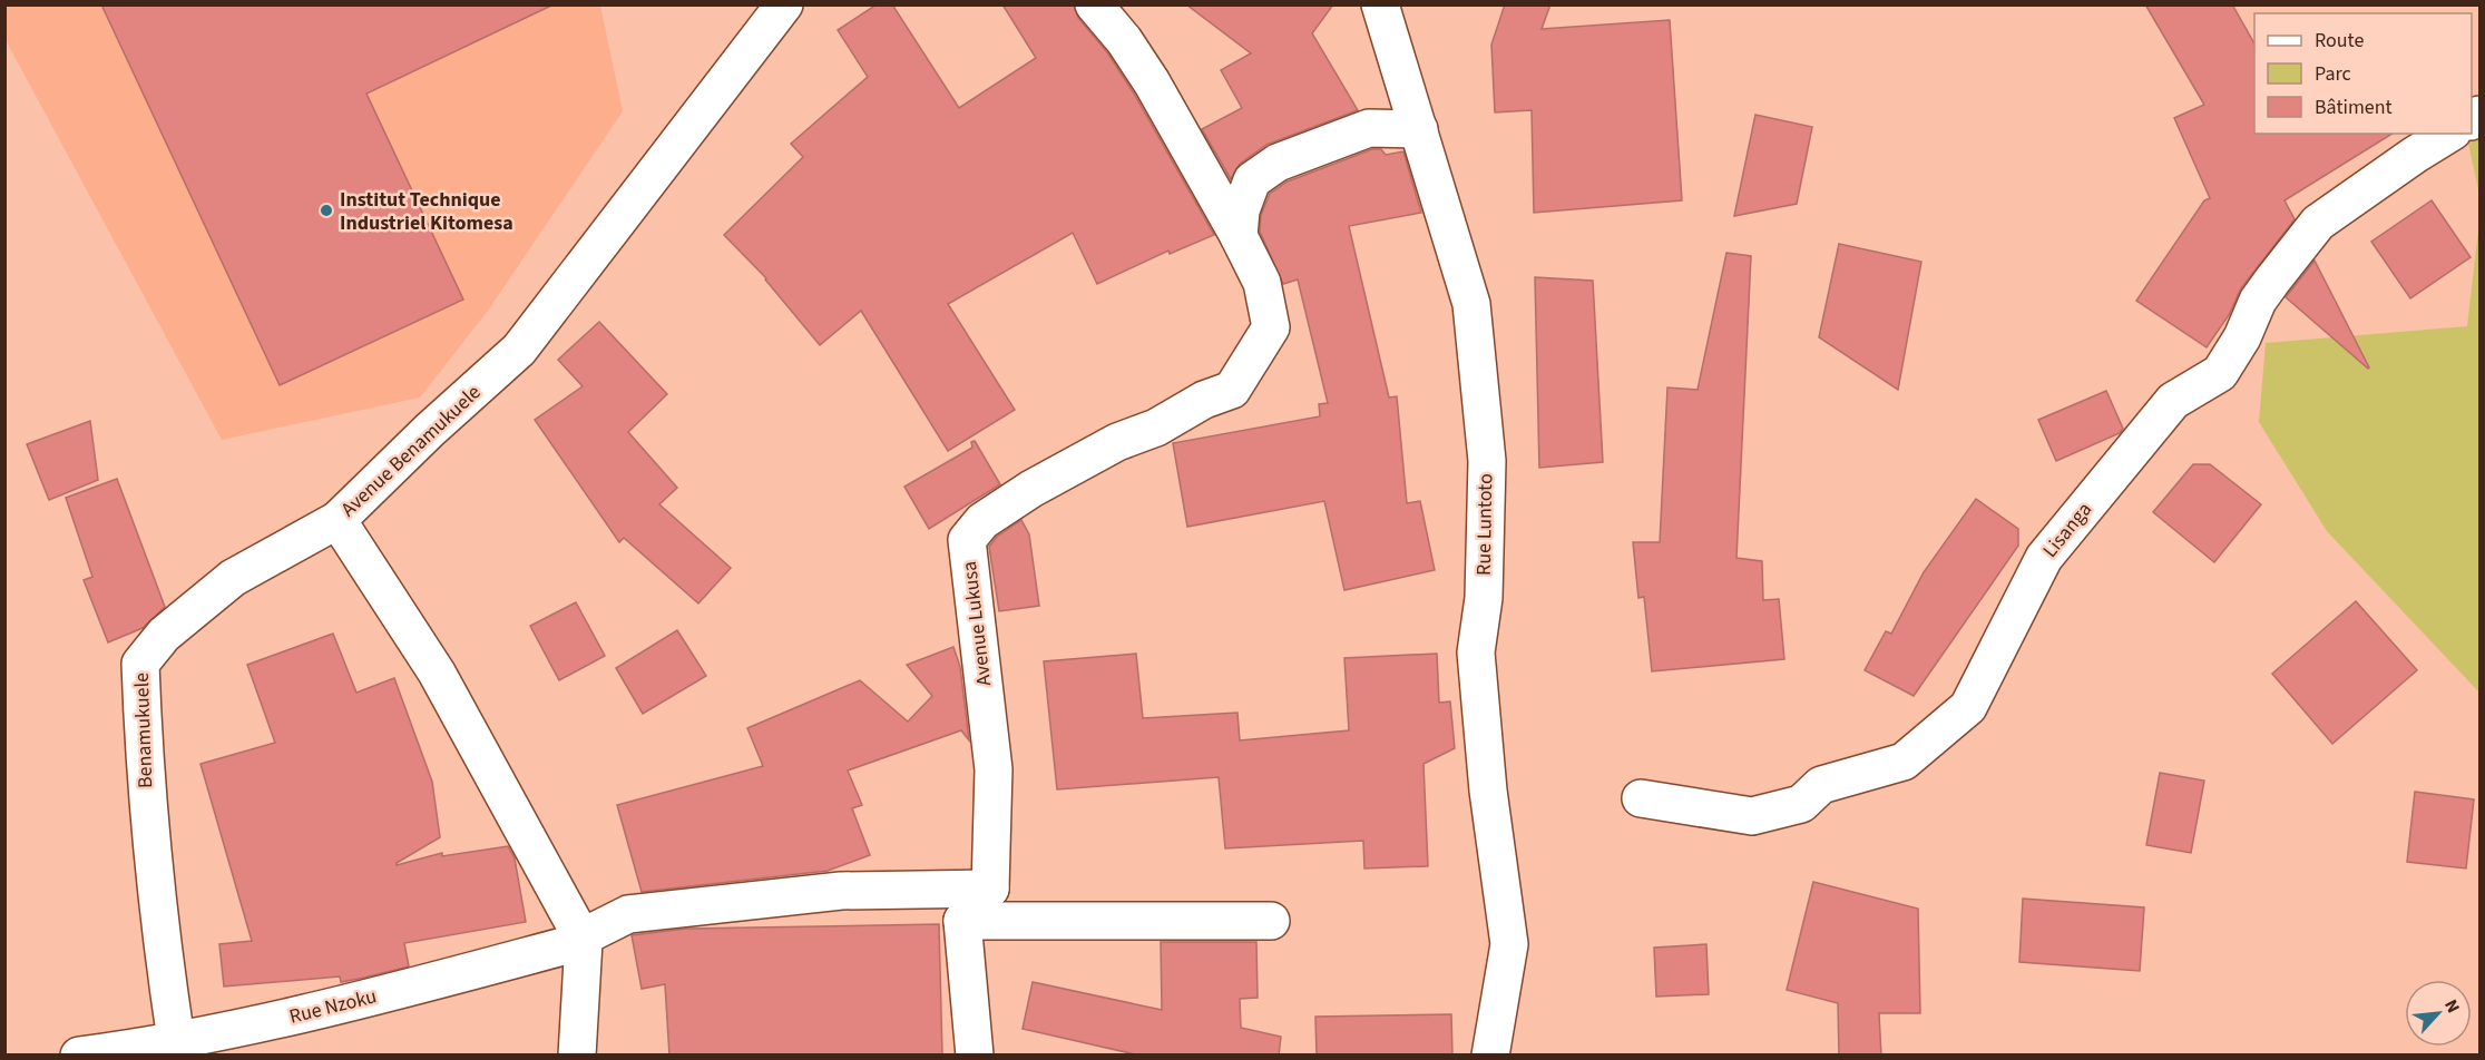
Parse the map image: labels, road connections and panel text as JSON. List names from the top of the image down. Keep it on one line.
{"streets":{"street":["Avenue Benamukuele","Rue Luntoto","Lisanga","Avenue Lukusa","Benamukuele","Rue Nzoku"]},"crossings":[["Avenue Benamukuele","Benamukuele"],["Avenue Benamukuele","Rue Nzoku"],["Avenue Lukusa","Rue Nzoku"],["Benamukuele","Rue Nzoku"]],"places":["Institut Technique Industriel Kitomesa"],"legend":["Route","Parc","Bâtiment"],"north":"top right"}
